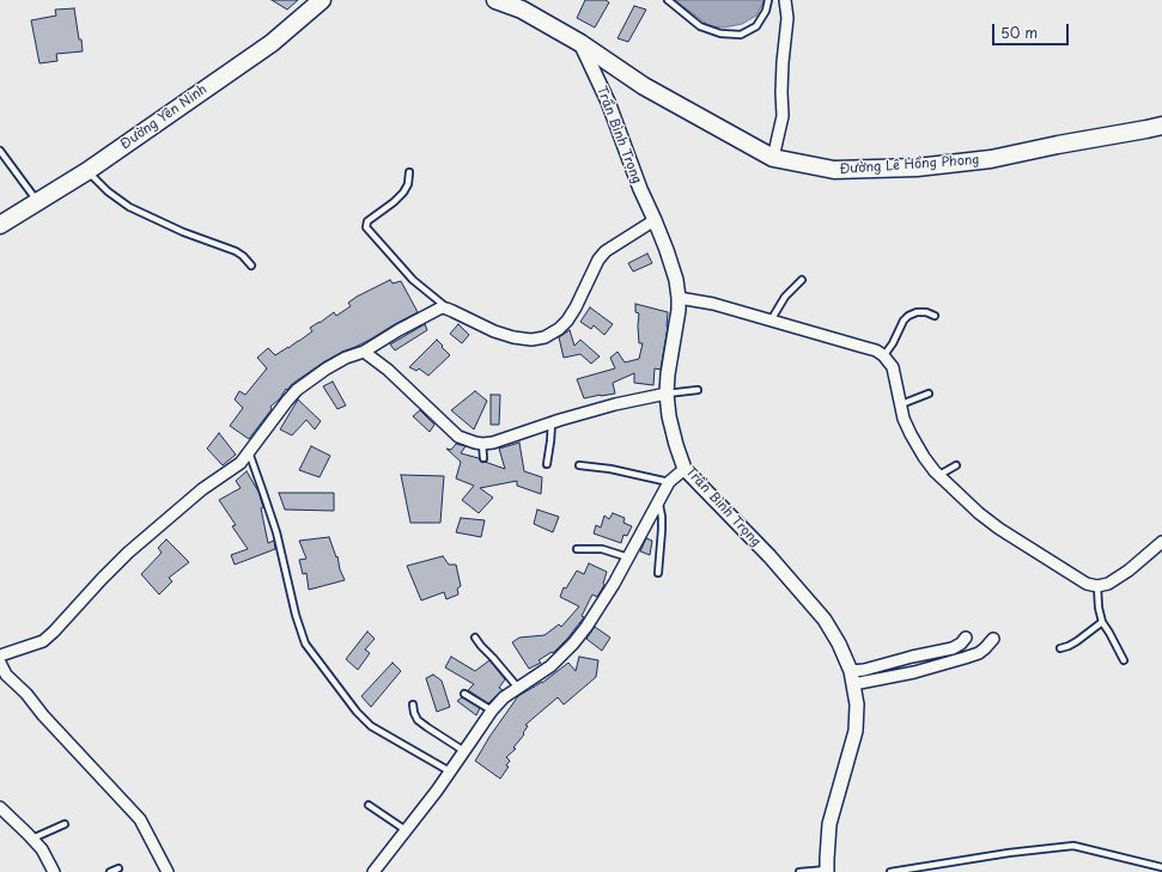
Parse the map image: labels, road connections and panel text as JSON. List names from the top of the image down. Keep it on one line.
{"streets":{"main road":["Đường Yên Ninh","Đường Lê Hồng Phong"],"street":["Trần Bình Trọng"]},"crossings":[["Trần Bình Trọng","Đường Lê Hồng Phong"]],"scale_bar":"50 m"}
